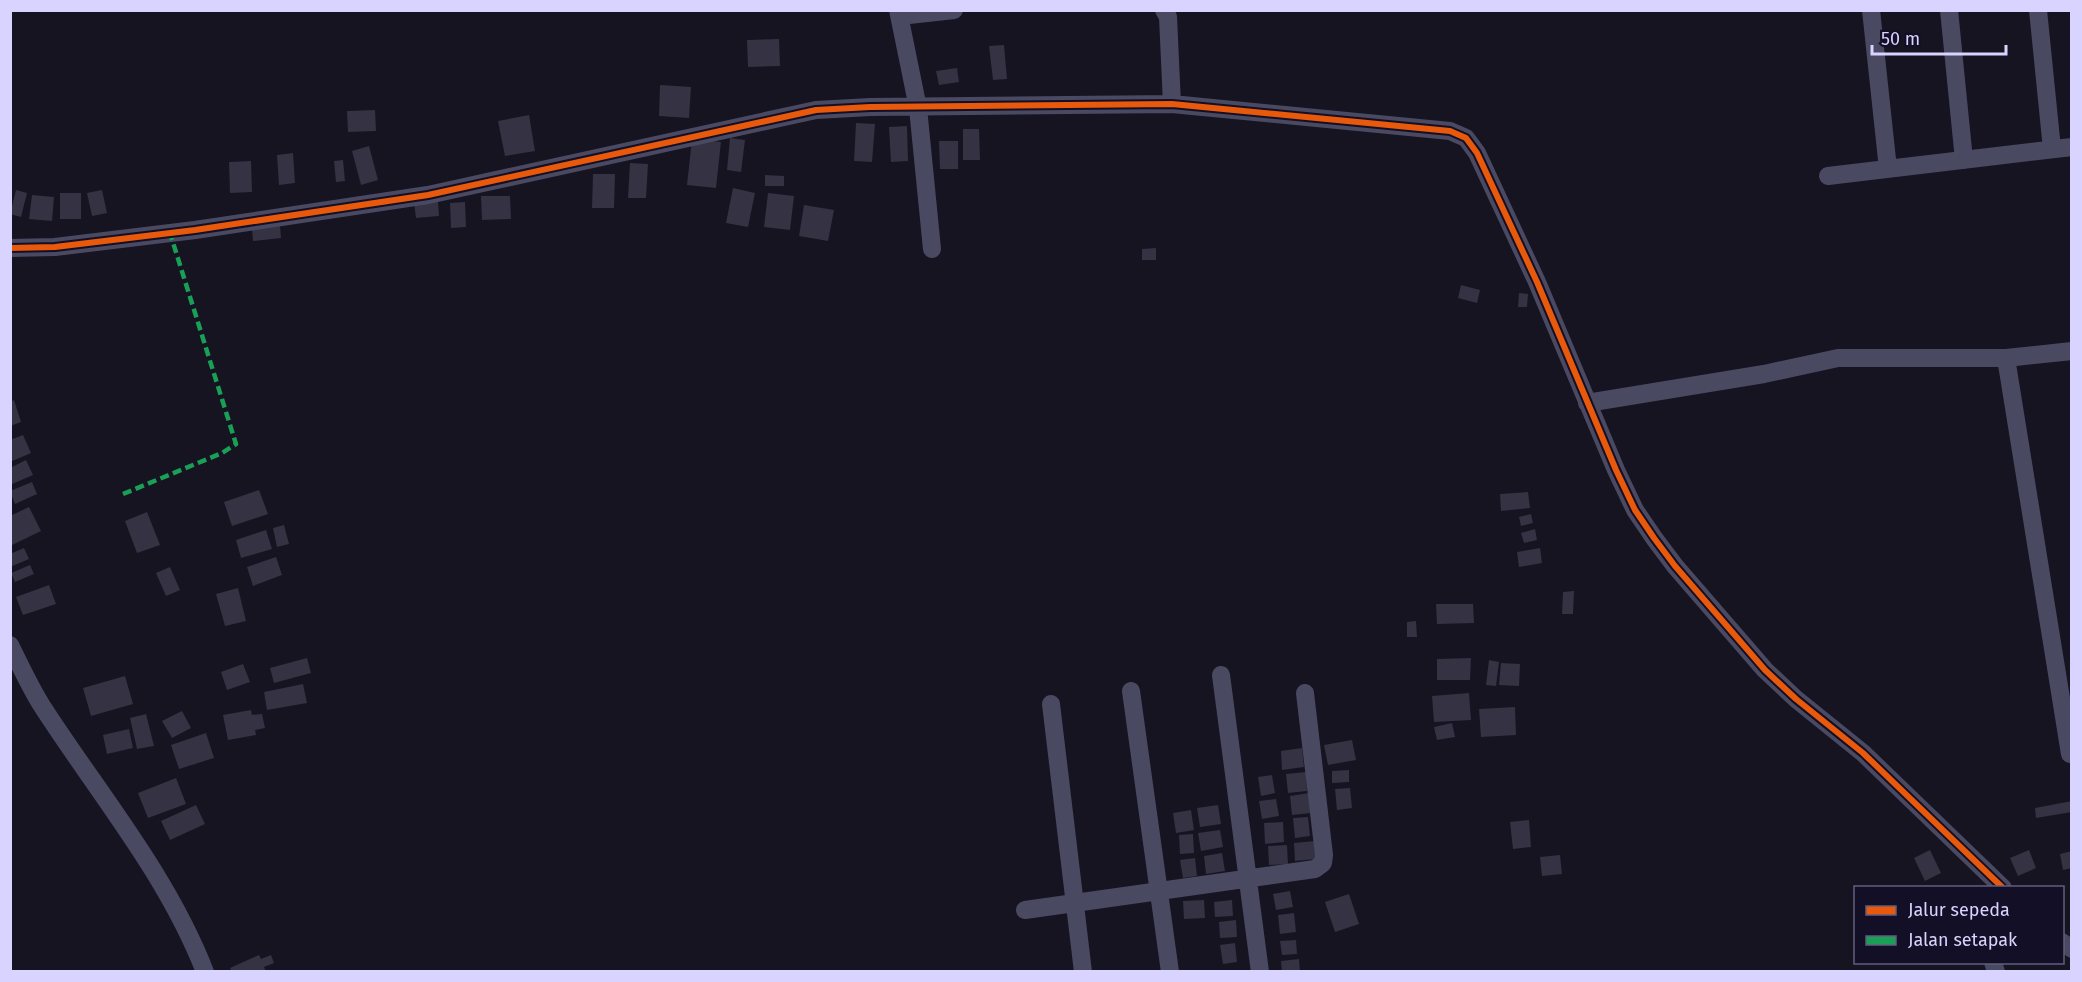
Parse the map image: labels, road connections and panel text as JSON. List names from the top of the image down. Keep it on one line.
{"legend":["Jalur sepeda","Jalan setapak"],"scale_bar":"50 m"}
